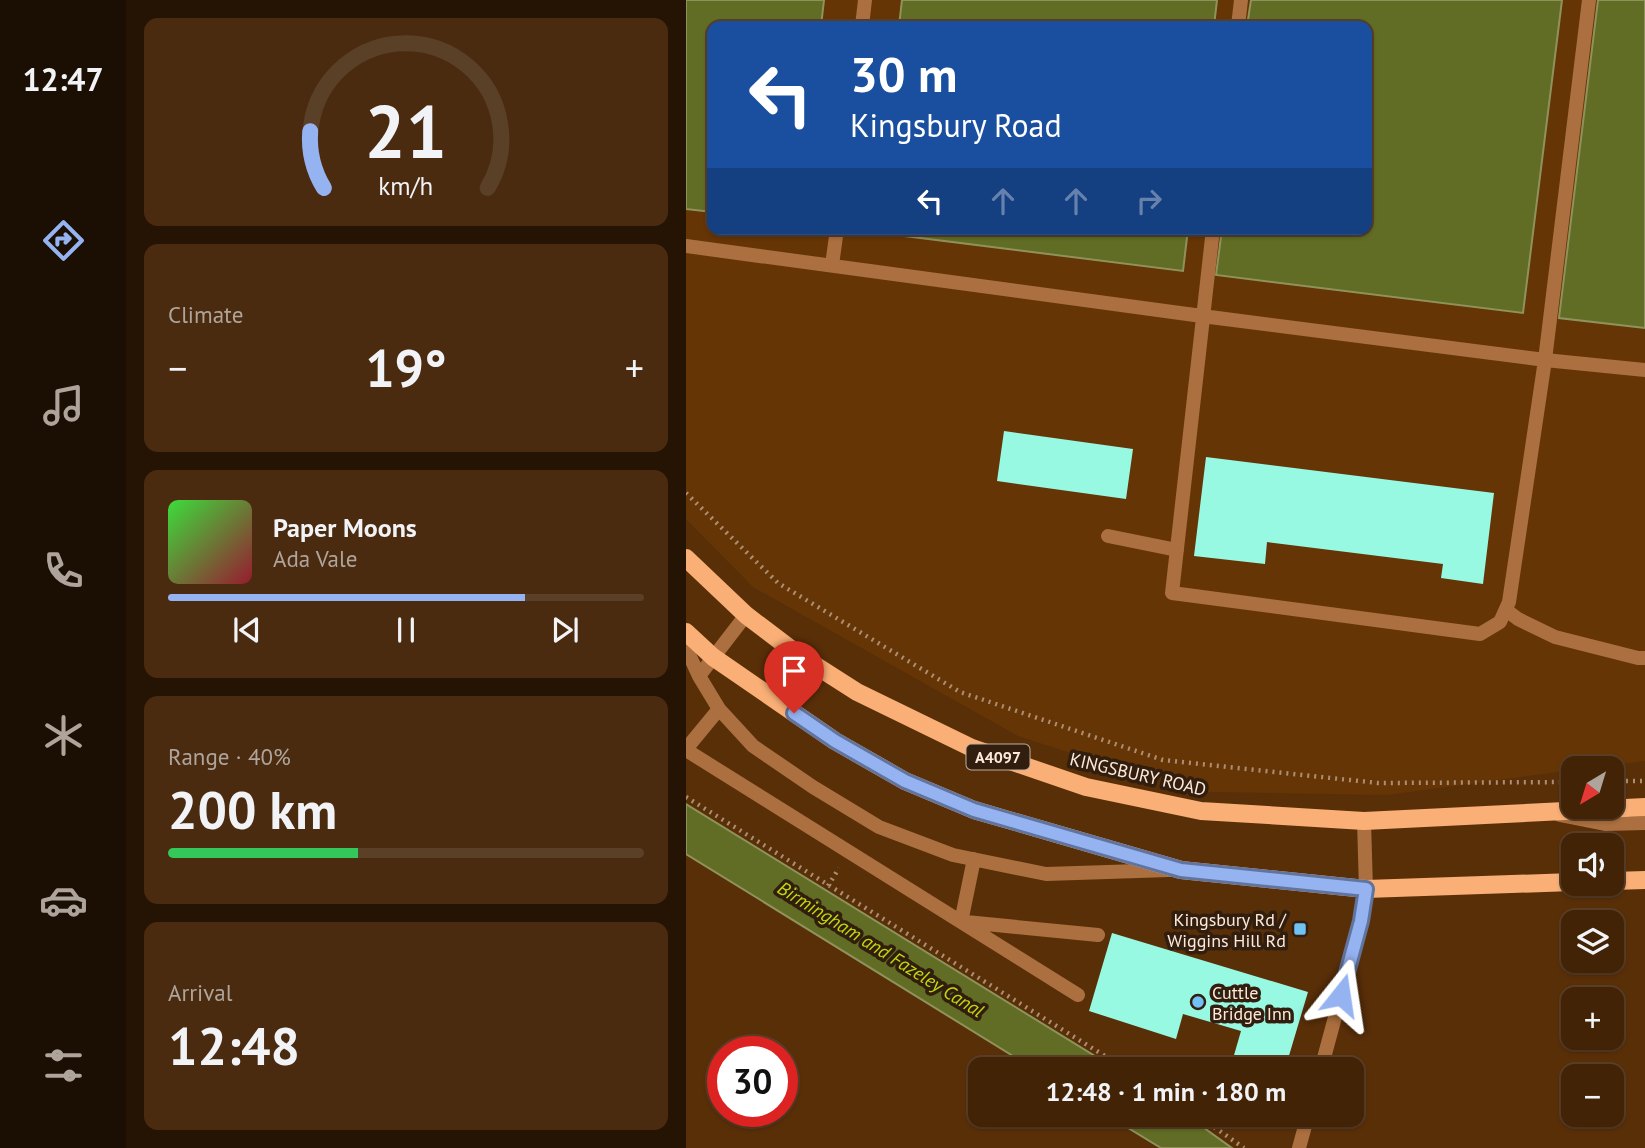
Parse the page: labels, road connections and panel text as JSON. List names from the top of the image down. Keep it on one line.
{"streets":{"main road":["A4097","KINGSBURY ROAD"]},"water":["Birmingham and Fazeley Canal"],"places":{"transit":["Kingsbury Rd / Wiggins Hill Rd"],"other":["Cuttle Bridge Inn"]},"north":"bottom left","page":{"tabs":"12:47","turn":["30 m","Kingsbury Road"],"tile":["Climate",["Range · 40%","200 km"],["Arrival","12:48"]],"heat":["−","19°","+"],"song":["Paper Moons","Ada Vale"],"map_buttons":["+","−"],"limit":"30","trip":"12:48 · 1 min · 180 m","gauge":["21","km/h"]}}
